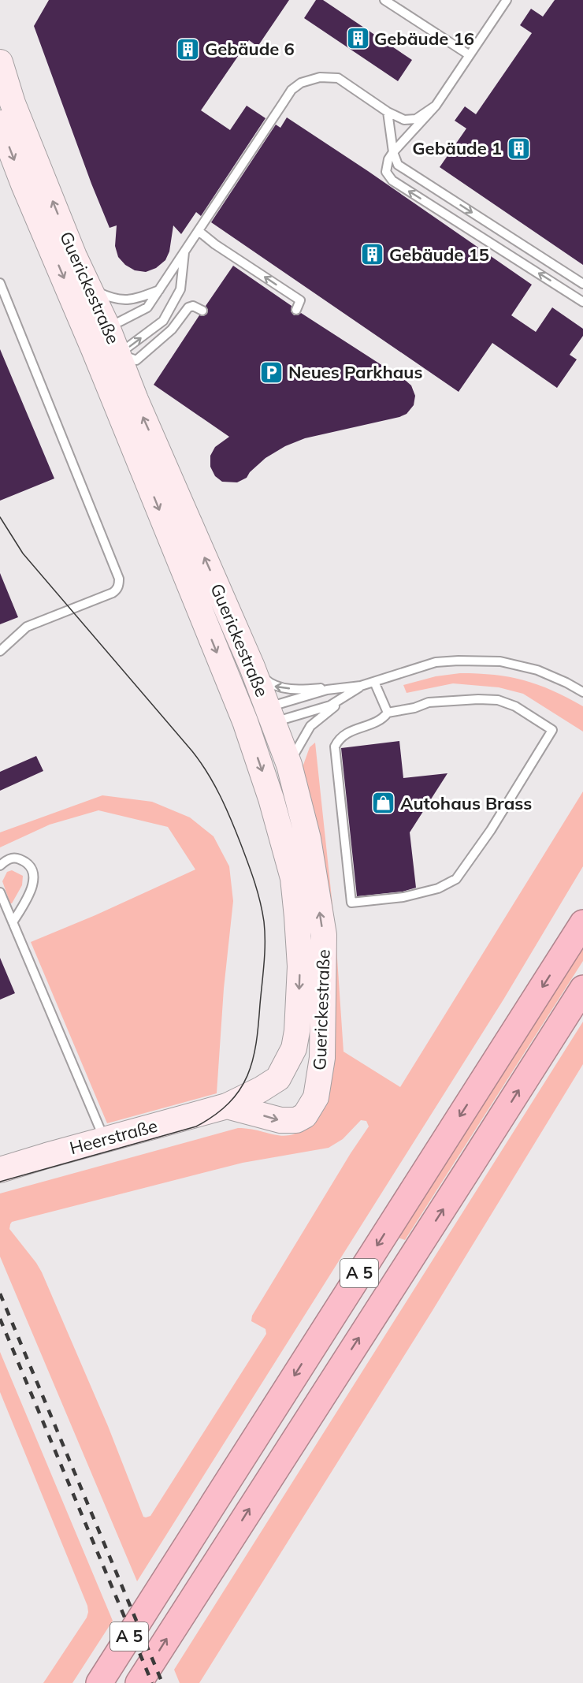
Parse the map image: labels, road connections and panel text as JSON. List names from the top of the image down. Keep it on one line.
{"streets":{"highway":["A 5"],"main road":["Guerickestraße","Heerstraße"]},"crossings":[["Guerickestraße","Heerstraße"]],"places":{"building":["Gebäude 16","Gebäude 6","Gebäude 1","Gebäude 15"],"parking":["Neues Parkhaus"],"shop":["Autohaus Brass"]}}
